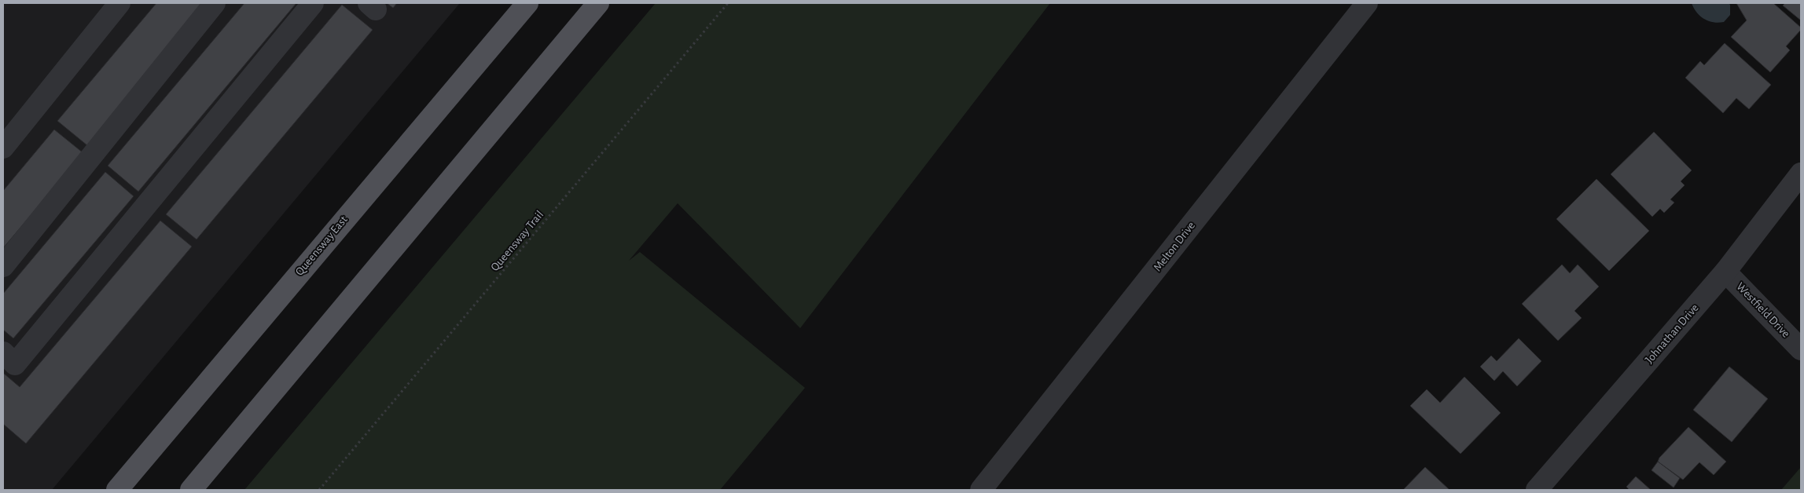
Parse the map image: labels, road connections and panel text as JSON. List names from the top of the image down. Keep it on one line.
{"streets":{"main road":["Queensway East"],"street":["Melton Drive","Westfield Drive","Johnathan Drive"],"path":["Queensway Trail"]},"crossings":[["Westfield Drive","Johnathan Drive"]]}
